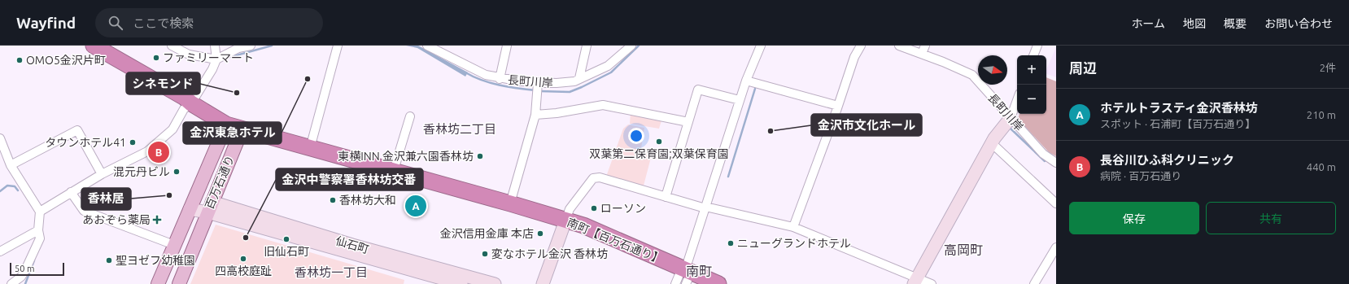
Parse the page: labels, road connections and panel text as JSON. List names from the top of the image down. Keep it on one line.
{"streets":{"highway":["南町【百万石通り】"],"main road":["百万石通り"],"street":["長町川岸","仙石町"]},"crossings":[["百万石通り","南町【百万石通り】"],["百万石通り","仙石町"]],"districts":["香林坊二丁目","高岡町","南町","香林坊一丁目"],"places":{"other":["ファミリーマート","OMO5金沢片町","金沢東急ホテル","シネモンド","金沢市文化ホール","双葉第二保育園;双葉保育園","タウンホテル41","東横INN 金沢兼六園香林坊","混元丹ビル","香林居","香林坊大和","ローソン","金沢信用金庫 本店","金沢中警察署香林坊交番","旧仙石町","ニューグランドホテル","変なホテル金沢 香林坊","四高校庭趾","聖ヨゼフ幼稚園"],"health":["あおぞら薬局"]},"scale_bar":"50 m","north":"right","page":{"header":"Wayfind","search":"ここで検索","nav":["ホーム","地図","概要","お問い合わせ"],"heading":["周辺","2件"],"map_buttons":["+","−"],"list":[{"mark":"A","name":"ホテルトラスティ金沢香林坊","note":"スポット · 石浦町【百万石通り】","value":"210 m"},{"mark":"B","name":"長谷川ひふ科クリニック","note":"病院 · 百万石通り","value":"440 m"}],"pins":["B","A"],"buttons":["保存","共有"],"scale":"50 m"}}
